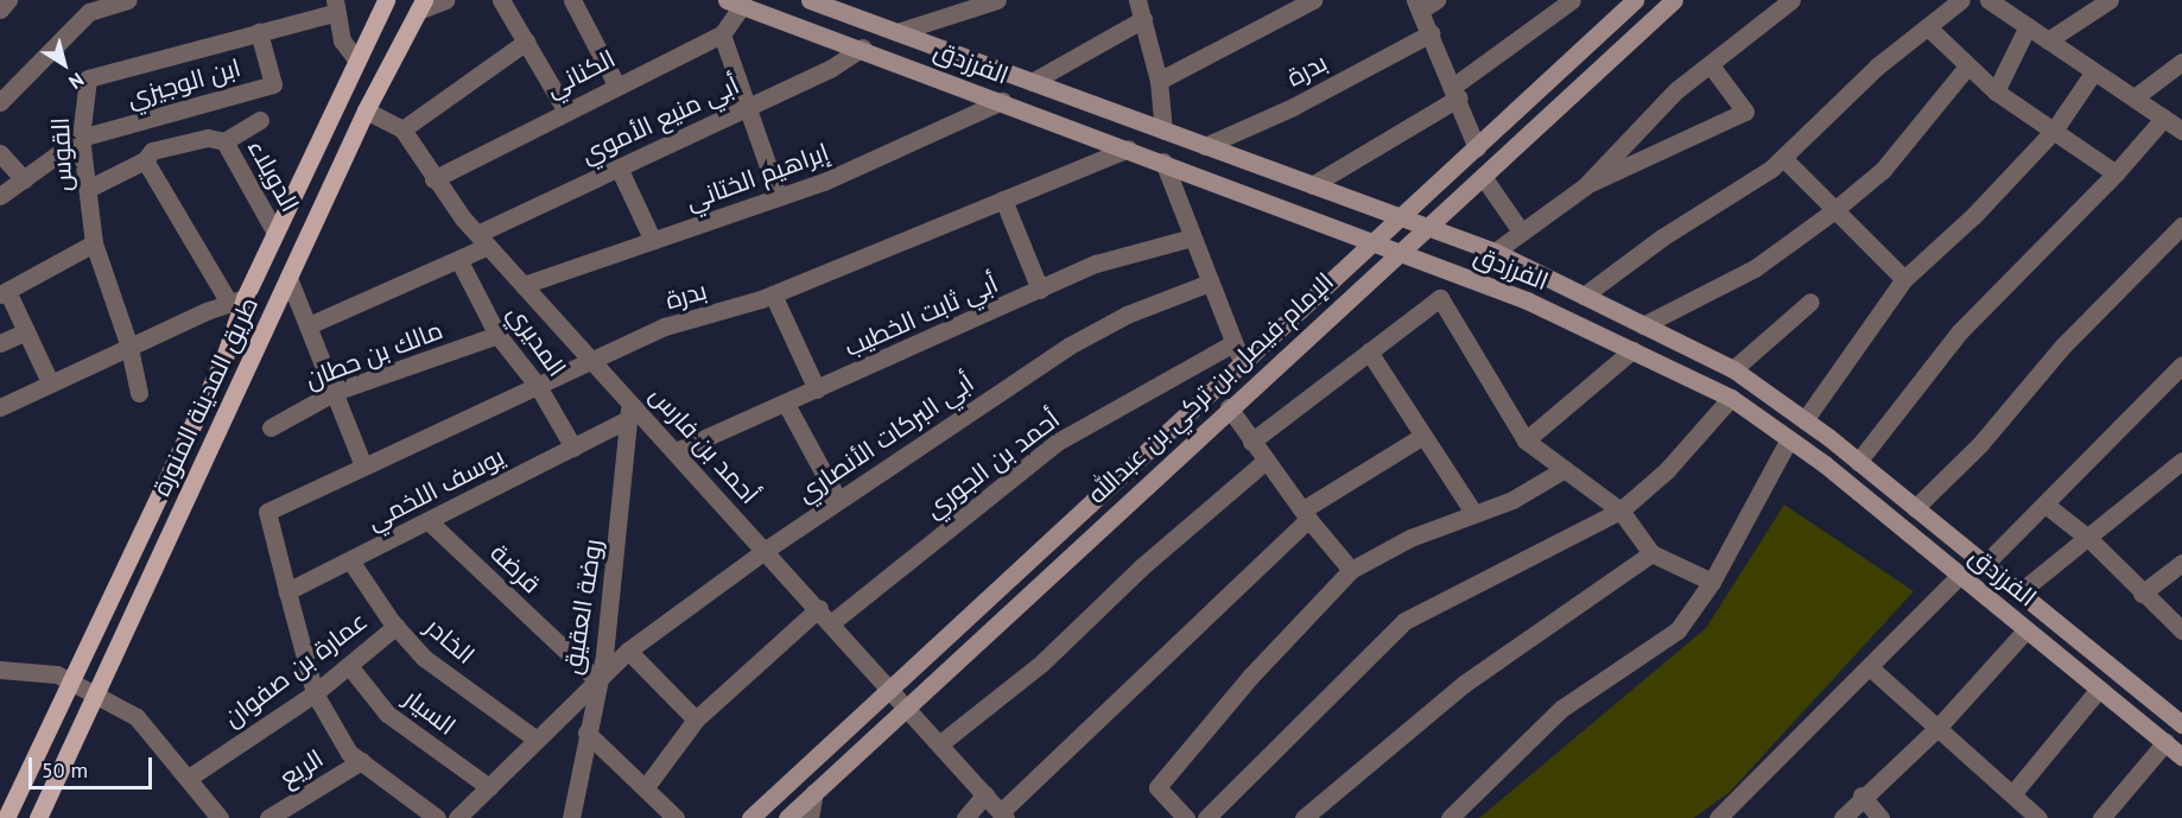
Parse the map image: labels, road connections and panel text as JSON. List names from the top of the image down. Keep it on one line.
{"streets":{"main road":["الفرزدق","الإمام فيصل بن تركي بن عبدالله","طريق المدينة المنورة"],"street":["بدرة","الكناني","ابن الوجيزي","أبي منيع الأموي","القوس","الدويلاء","إبراهيم الختاني","أبي ثابت الخطيب","المديري","مالك بن حطان","أبي البركات الأنصاري","أحمد بن فارس","أحمد بن الجوري","يوسف اللخمي","قرضة","روضة العقيق","الخادر","عمارة بن صفوان","السيار","الريع"]},"crossings":[["الفرزدق","بدرة"],["الفرزدق","الكناني"],["الفرزدق","أبي منيع الأموي"],["الفرزدق","إبراهيم الختاني"],["الفرزدق","الإمام فيصل بن تركي بن عبدالله"],["بدرة","المديري"],["بدرة","أحمد بن فارس"],["بدرة","يوسف اللخمي"],["الكناني","أحمد بن فارس"],["ابن الوجيزي","القوس"],["أبي منيع الأموي","المديري"],["أبي منيع الأموي","أحمد بن فارس"],["الدويلاء","طريق المدينة المنورة"],["إبراهيم الختاني","أحمد بن فارس"],["أبي ثابت الخطيب","أحمد بن فارس"],["المديري","مالك بن حطان"],["المديري","يوسف اللخمي"],["الإمام فيصل بن تركي بن عبدالله","أحمد بن فارس"],["أبي البركات الأنصاري","أحمد بن فارس"],["أبي البركات الأنصاري","قرضة"],["أبي البركات الأنصاري","روضة العقيق"],["أبي البركات الأنصاري","الخادر"],["أبي البركات الأنصاري","السيار"],["أحمد بن فارس","أحمد بن الجوري"],["أحمد بن فارس","يوسف اللخمي"],["أحمد بن فارس","روضة العقيق"],["يوسف اللخمي","قرضة"],["يوسف اللخمي","روضة العقيق"],["يوسف اللخمي","الخادر"],["قرضة","روضة العقيق"],["الخادر","عمارة بن صفوان"],["عمارة بن صفوان","السيار"]],"scale_bar":"50 m","north":"bottom right"}
